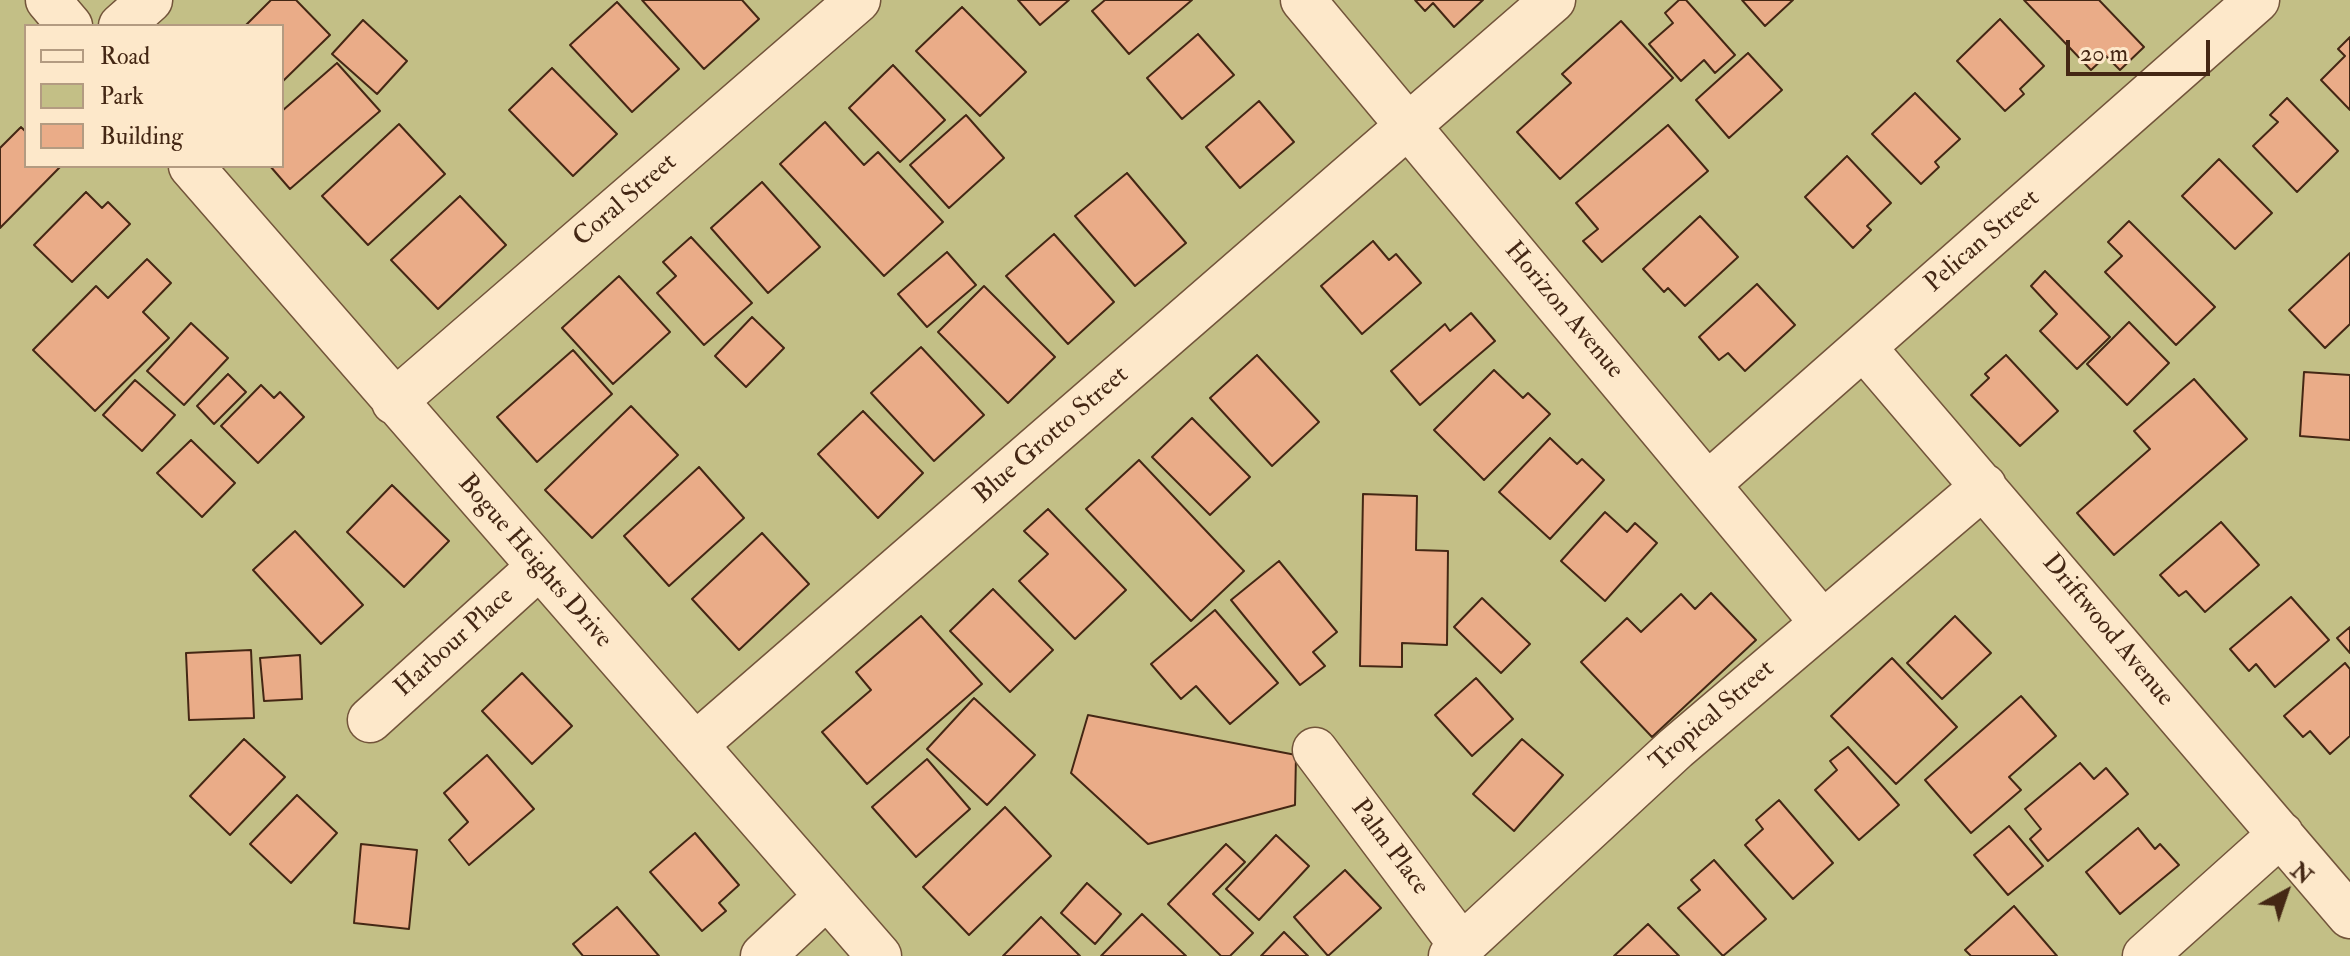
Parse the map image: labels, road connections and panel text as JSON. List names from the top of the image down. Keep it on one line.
{"streets":{"street":["Coral Street","Pelican Street","Horizon Avenue","Blue Grotto Street","Bogue Heights Drive","Driftwood Avenue","Harbour Place","Tropical Street","Palm Place"]},"crossings":[["Coral Street","Bogue Heights Drive"],["Pelican Street","Horizon Avenue"],["Pelican Street","Driftwood Avenue"],["Horizon Avenue","Blue Grotto Street"],["Horizon Avenue","Tropical Street"],["Blue Grotto Street","Bogue Heights Drive"],["Bogue Heights Drive","Harbour Place"],["Driftwood Avenue","Tropical Street"],["Tropical Street","Palm Place"]],"legend":["Road","Park","Building"],"scale_bar":"20 m","north":"top right"}
